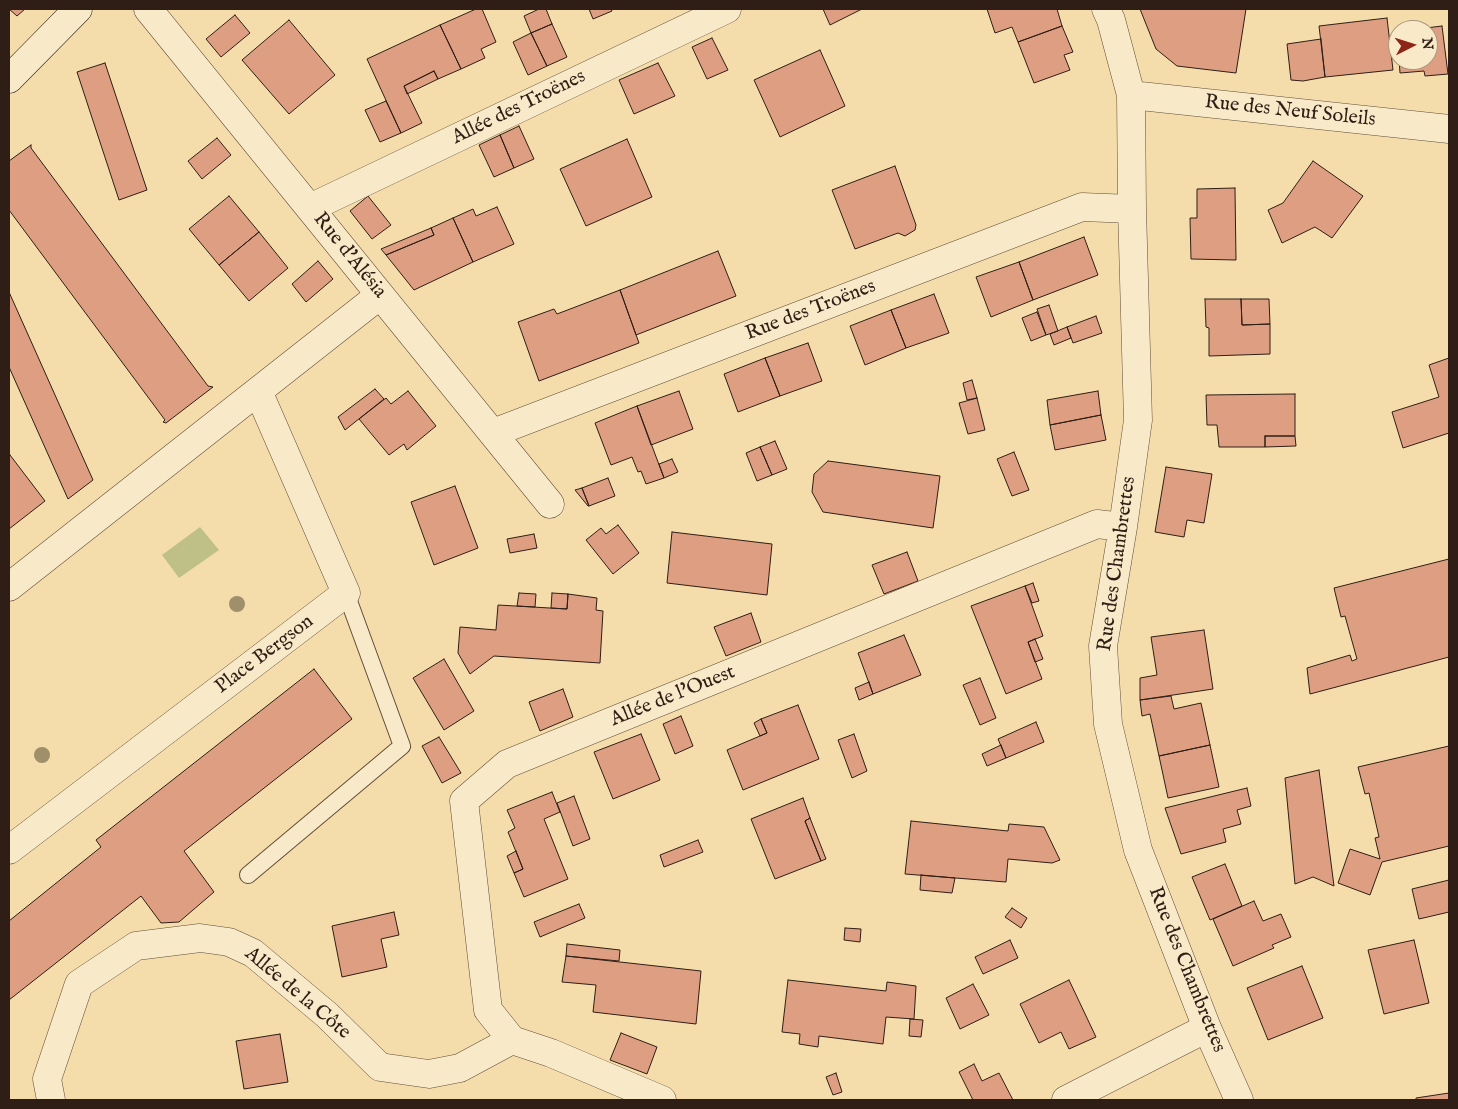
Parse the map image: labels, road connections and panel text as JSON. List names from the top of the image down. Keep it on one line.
{"streets":{"street":["Allée des Troënes","Rue des Neuf Soleils","Rue d'Alésia","Rue des Troënes","Rue des Chambrettes","Place Bergson","Allée de l'Ouest","Allée de la Côte"]},"crossings":[["Allée des Troënes","Rue d'Alésia"],["Rue des Neuf Soleils","Rue des Chambrettes"],["Rue d'Alésia","Rue des Troënes"],["Rue des Troënes","Rue des Chambrettes"],["Rue des Chambrettes","Allée de l'Ouest"],["Allée de l'Ouest","Allée de la Côte"]],"north":"right"}
